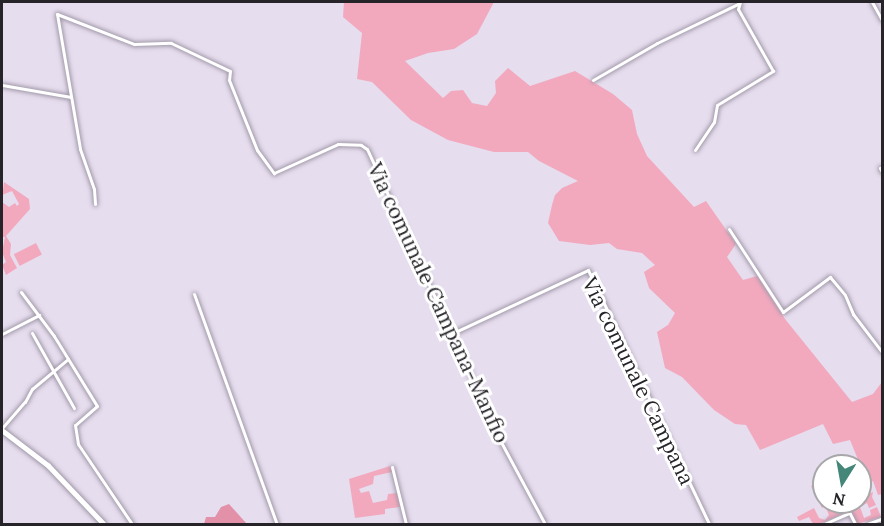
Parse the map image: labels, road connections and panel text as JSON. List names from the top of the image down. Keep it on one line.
{"streets":{"street":["Via comunale Campana-Manfio","Via comunale Campana"]},"crossings":[["Via comunale Campana-Manfio","Via comunale Campana"]],"north":"bottom"}
